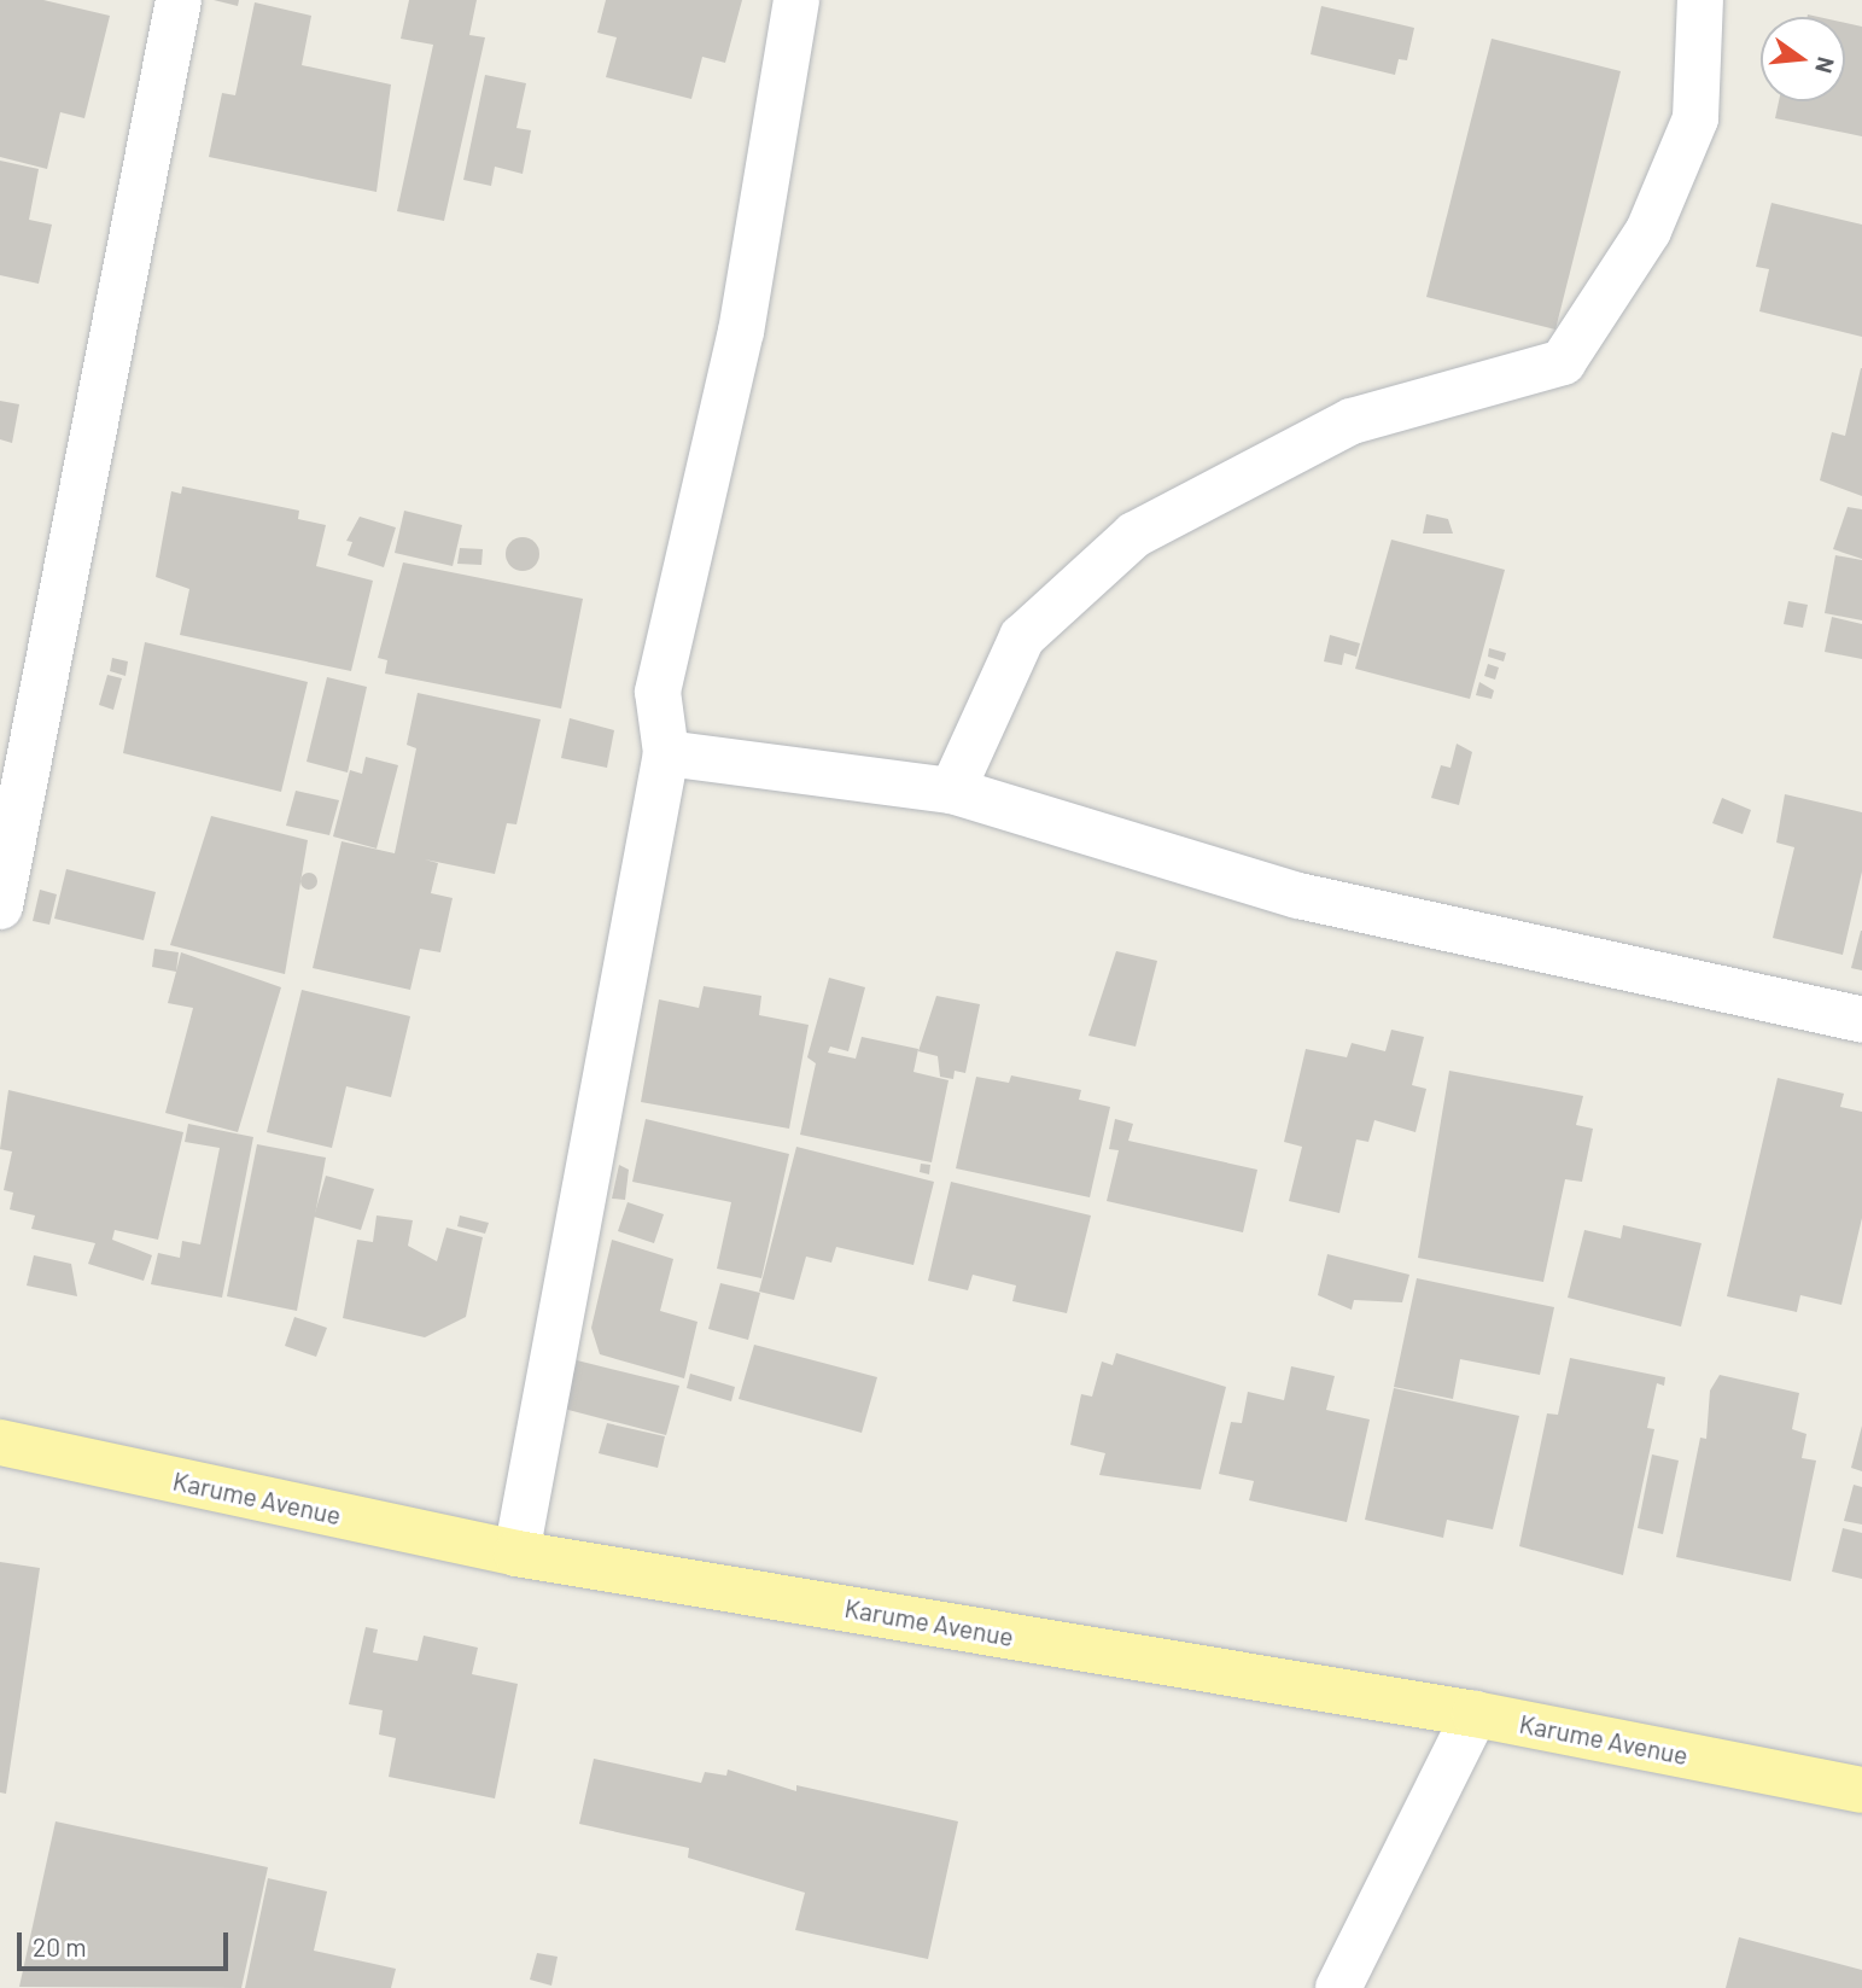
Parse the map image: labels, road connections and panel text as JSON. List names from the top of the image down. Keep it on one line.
{"streets":{"main road":["Karume Avenue"]},"scale_bar":"20 m","north":"right"}
